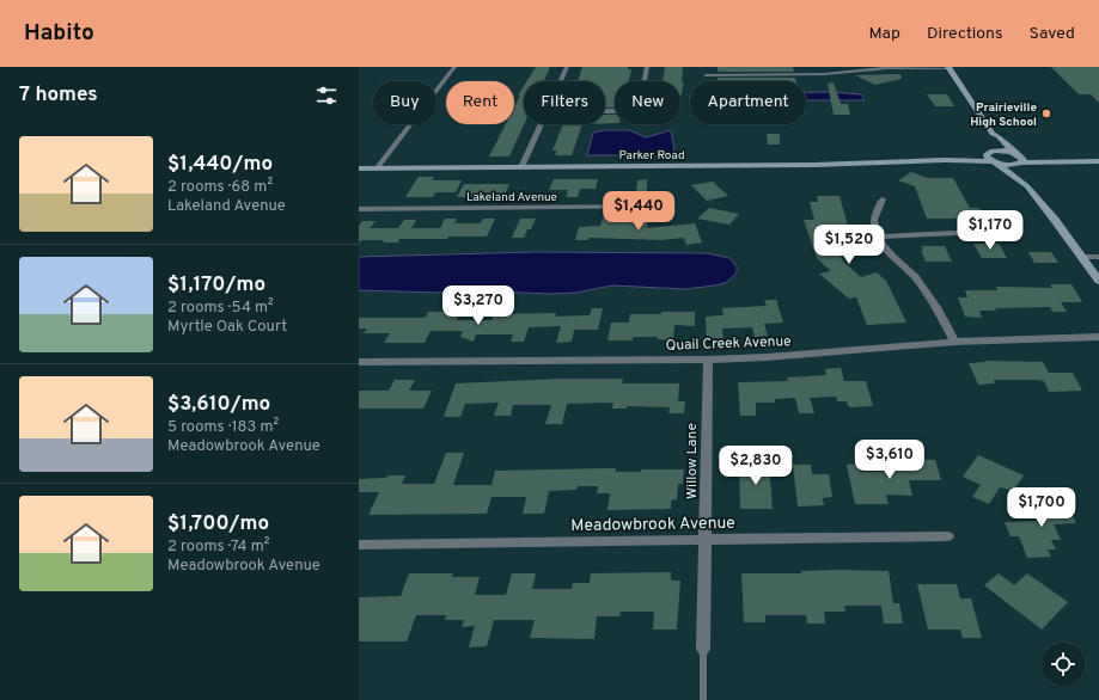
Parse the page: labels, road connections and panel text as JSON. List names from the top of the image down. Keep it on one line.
{"streets":{"street":["Parker Road","Lakeland Avenue","Quail Creek Avenue","Willow Lane","Meadowbrook Avenue"]},"crossings":[["Quail Creek Avenue","Willow Lane"],["Willow Lane","Meadowbrook Avenue"]],"places":["Prairieville High School"],"page":{"header":"Habito","nav":["Map","Directions","Saved"],"heading":"7 homes","chip":["Buy","Rent","Filters","New","Apartment"],"list":[{"name":"$1,440/mo","note":"2 rooms · 68 m² · Lakeland Avenue"},{"name":"$1,170/mo","note":"2 rooms · 54 m² · Myrtle Oak Court"},{"name":"$3,610/mo","note":"5 rooms · 183 m² · Meadowbrook Avenue"},{"name":"$1,700/mo","note":"2 rooms · 74 m² · Meadowbrook Avenue"}],"price":["$1,440","$1,170","$1,520","$3,270","$3,610","$2,830","$1,700"]}}
